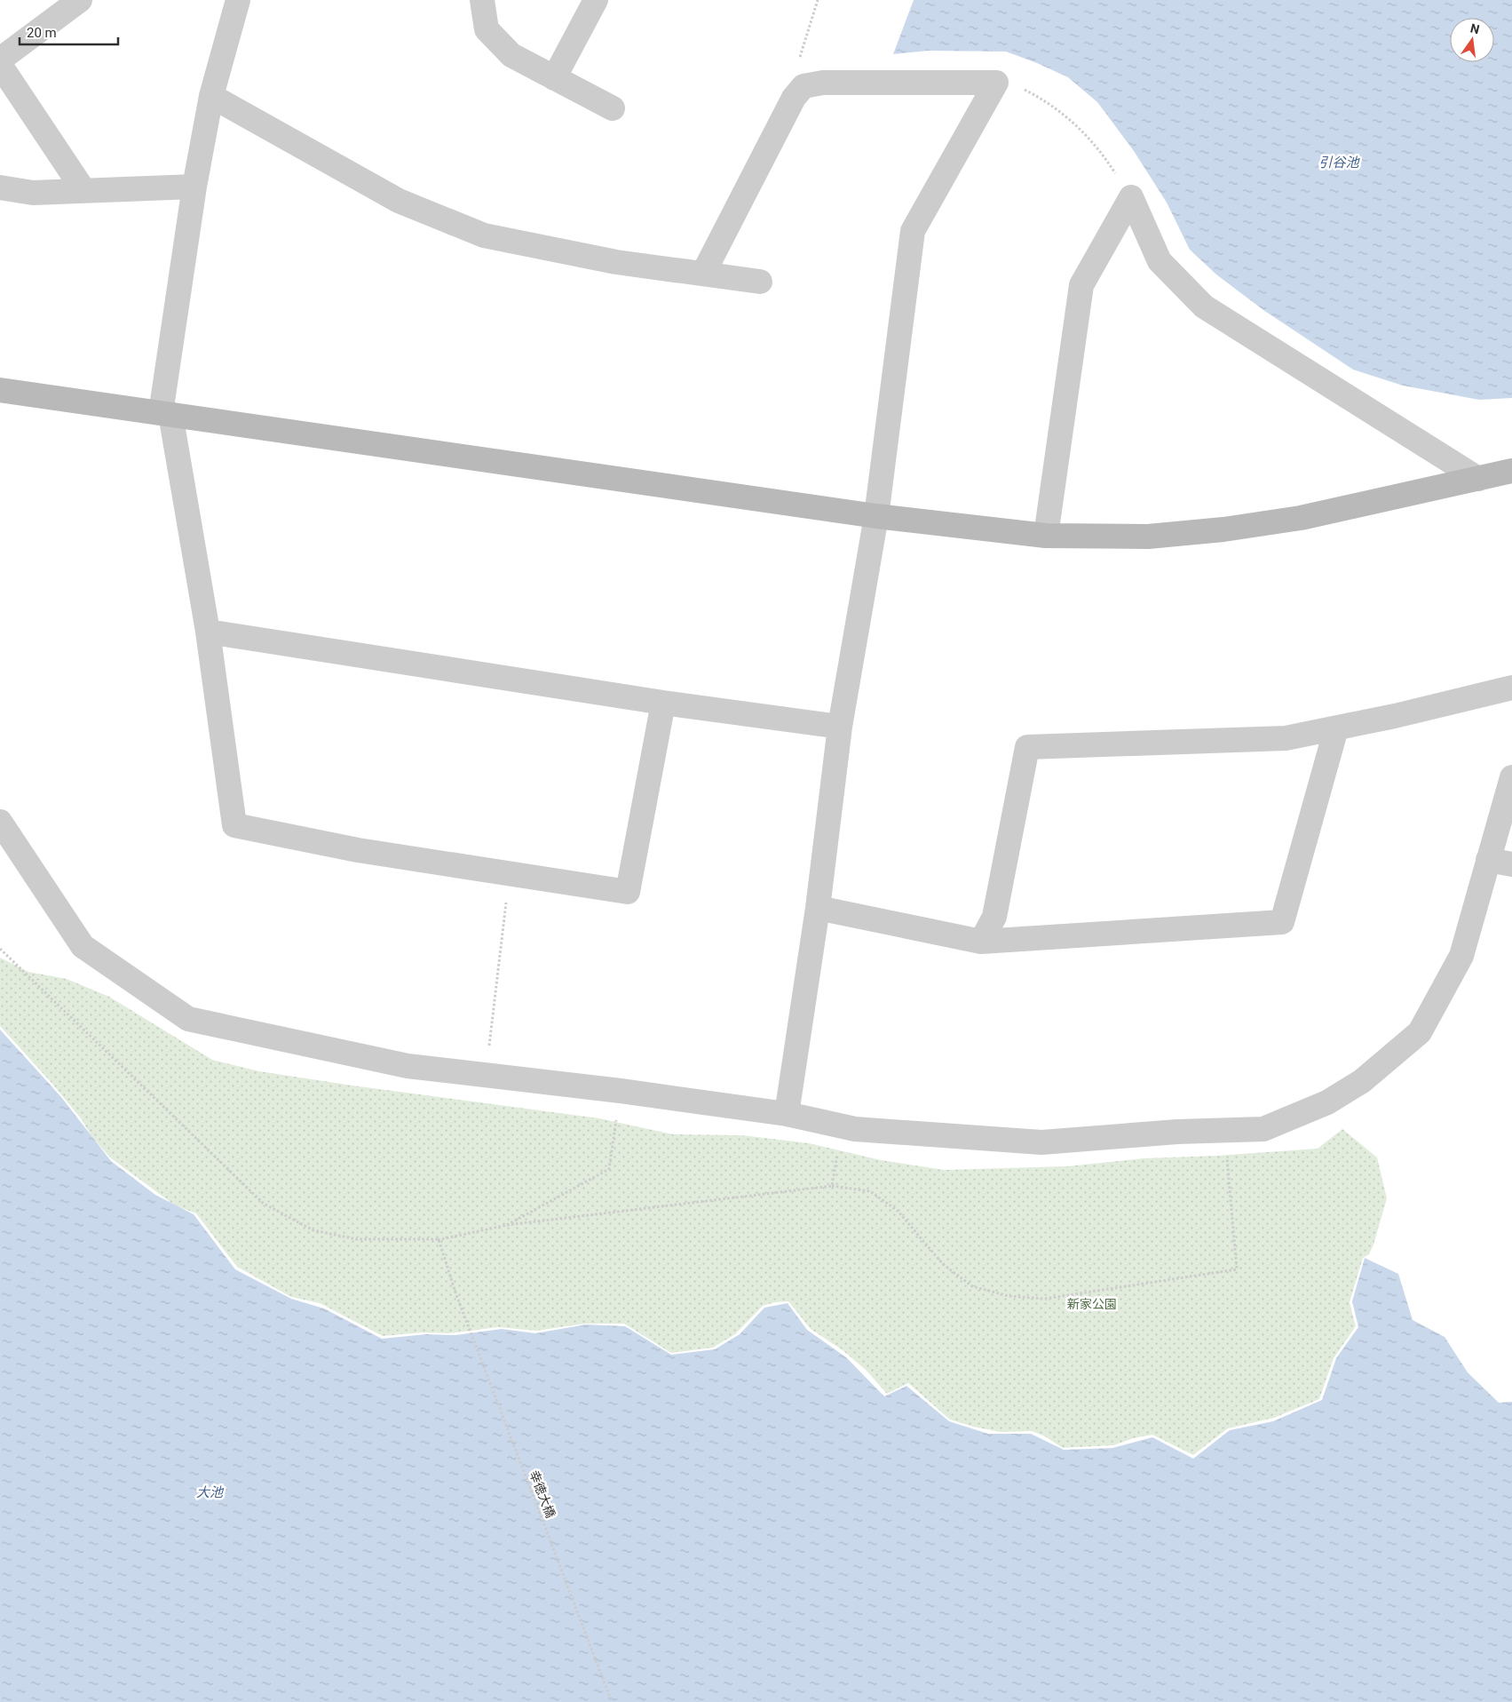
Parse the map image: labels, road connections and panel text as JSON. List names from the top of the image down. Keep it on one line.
{"streets":{"path":["幸徳大橋"]},"water":["引谷池","大池"],"parks":["新家公園"],"scale_bar":"20 m","north":"top"}
